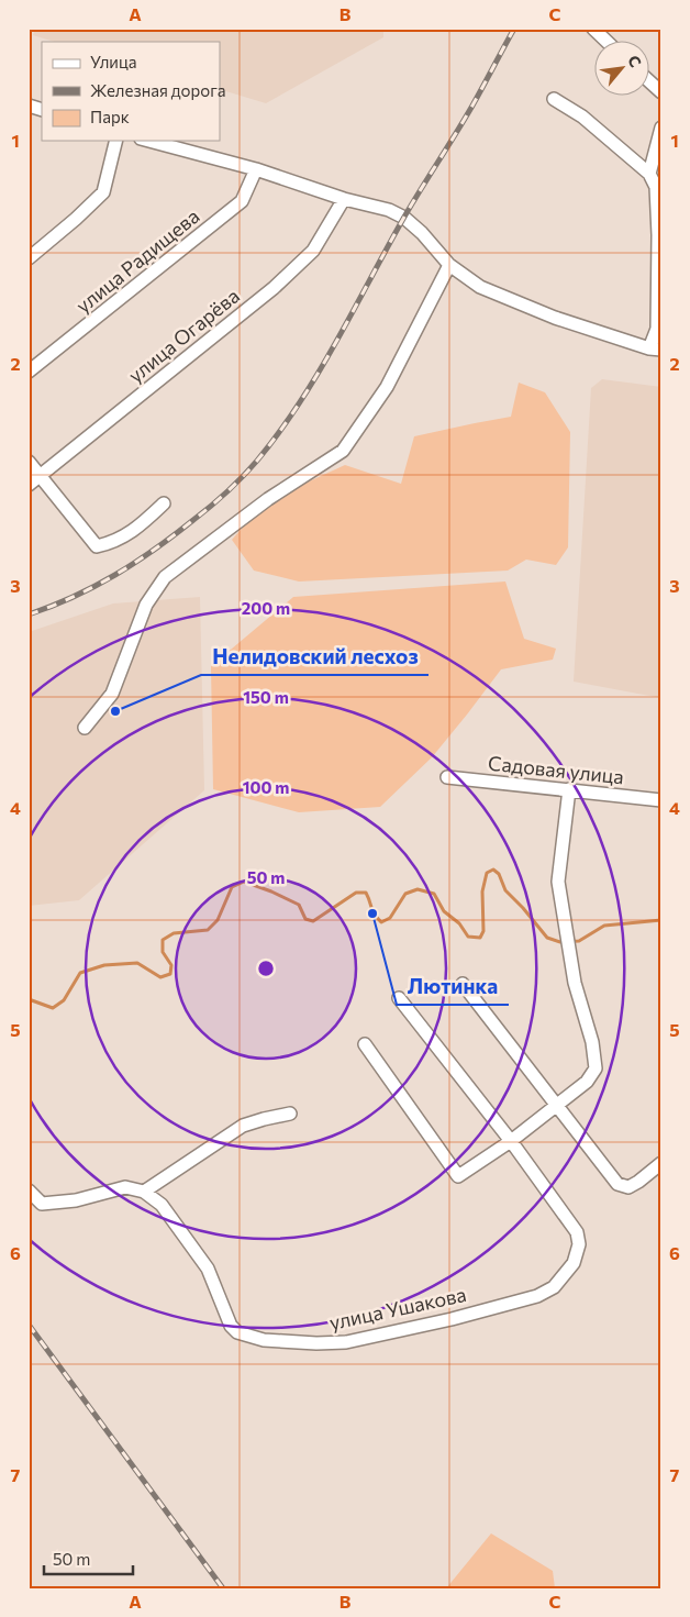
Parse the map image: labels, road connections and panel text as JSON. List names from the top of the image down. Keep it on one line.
{"streets":{"street":["улица Радищева","улица Огарёва","Садовая улица","улица Ушакова"]},"places":["Нелидовский лесхоз","Лютинка"],"legend":["Улица","Железная дорога","Парк"],"scale_bar":"50 m","north":"top right","grid":{"columns":["A","B","C"],"rows":["1","2","3","4","5","6","7"]},"rings":["200 m","150 m","100 m","50 m"]}
